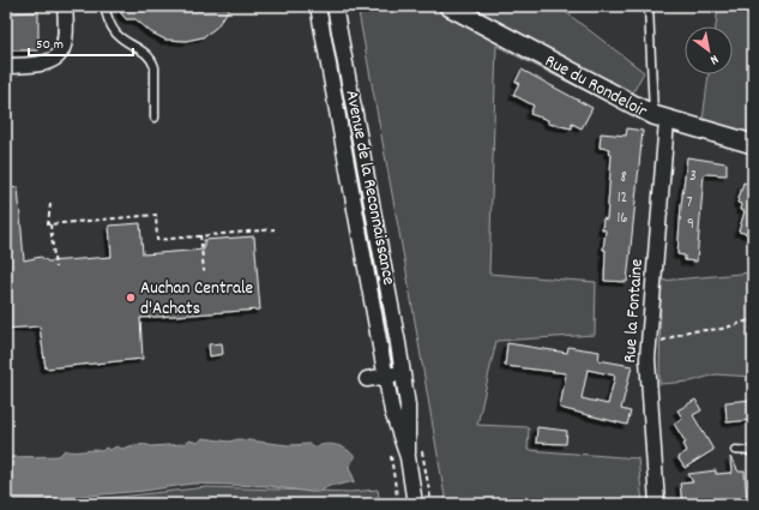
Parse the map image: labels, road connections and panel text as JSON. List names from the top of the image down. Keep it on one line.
{"streets":{"street":["Rue du Rondeloir","Avenue de la Reconnaissance","Rue la Fontaine"]},"crossings":[["Rue du Rondeloir","Rue la Fontaine"]],"places":["Auchan Centrale d'Achats"],"house_numbers":["3","8","12","7","16","9"],"scale_bar":"50 m","north":"bottom right"}
